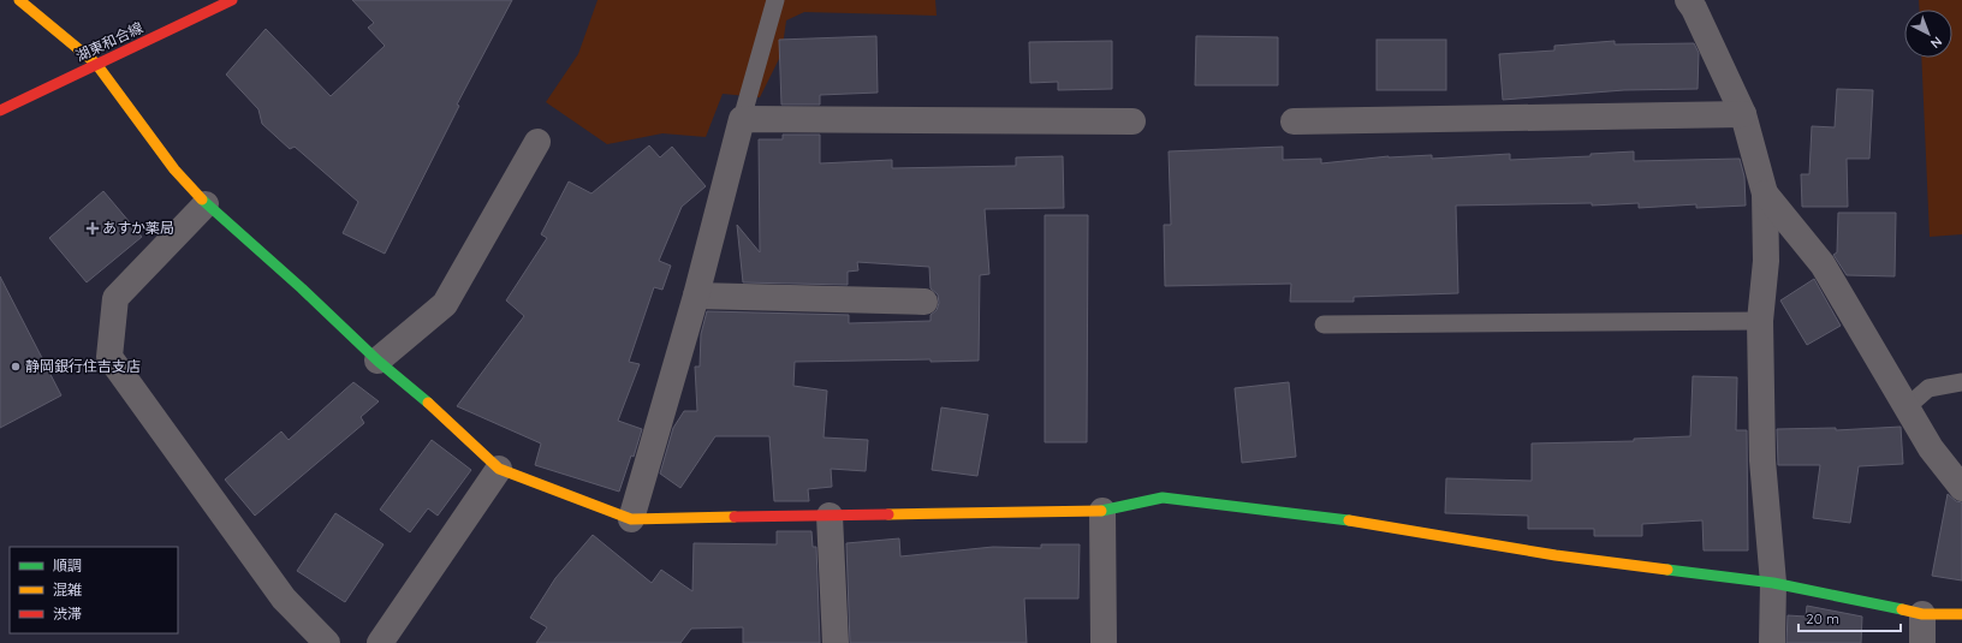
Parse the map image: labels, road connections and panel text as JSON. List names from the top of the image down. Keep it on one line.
{"streets":{"street":["湖東和合線"]},"places":{"health":["あすか薬局"],"other":["静岡銀行住吉支店"]},"legend":["順調","混雑","渋滞"],"scale_bar":"20 m","north":"bottom right"}
